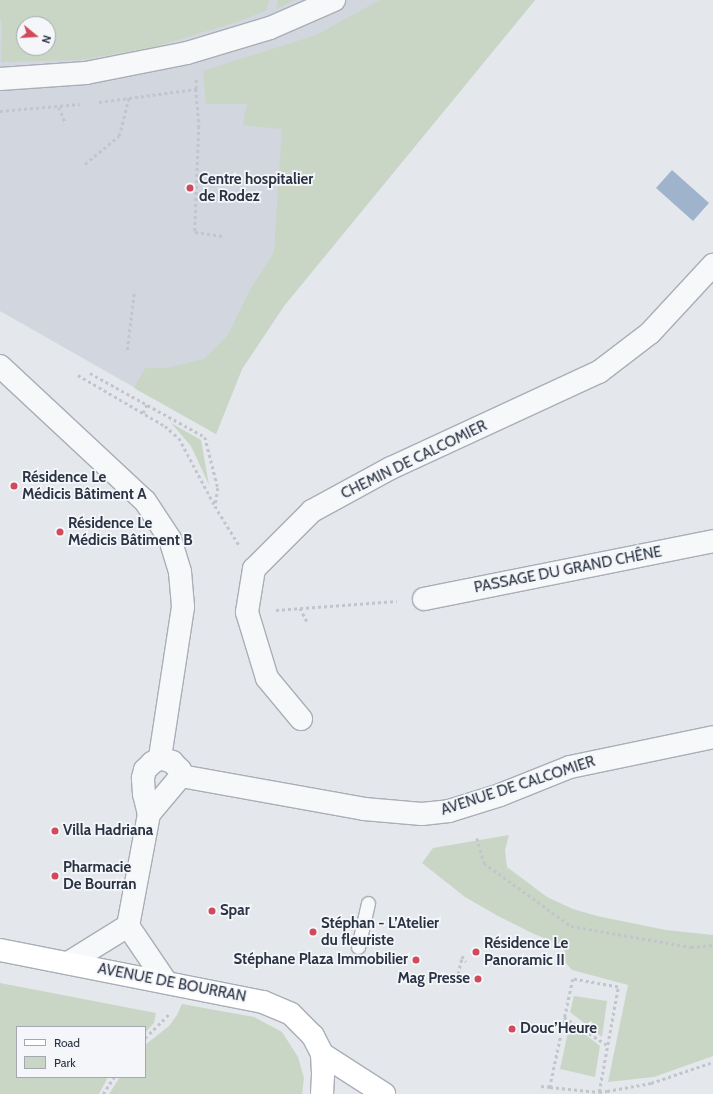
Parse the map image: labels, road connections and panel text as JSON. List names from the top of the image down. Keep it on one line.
{"streets":{"main road":["AVENUE DE BOURRAN"],"street":["CHEMIN DE CALCOMIER","PASSAGE DU GRAND CHÊNE","AVENUE DE CALCOMIER"]},"places":["Centre hospitalier de Rodez","Résidence Le Médicis Bâtiment A","Résidence Le Médicis Bâtiment B","Villa Hadriana","Pharmacie De Bourran","Spar","Stéphan - L’Atelier du fleuriste","Résidence Le Panoramic II","Stéphane Plaza Immobilier","Mag Presse","Douc’Heure"],"legend":["Road","Park"],"north":"right"}
